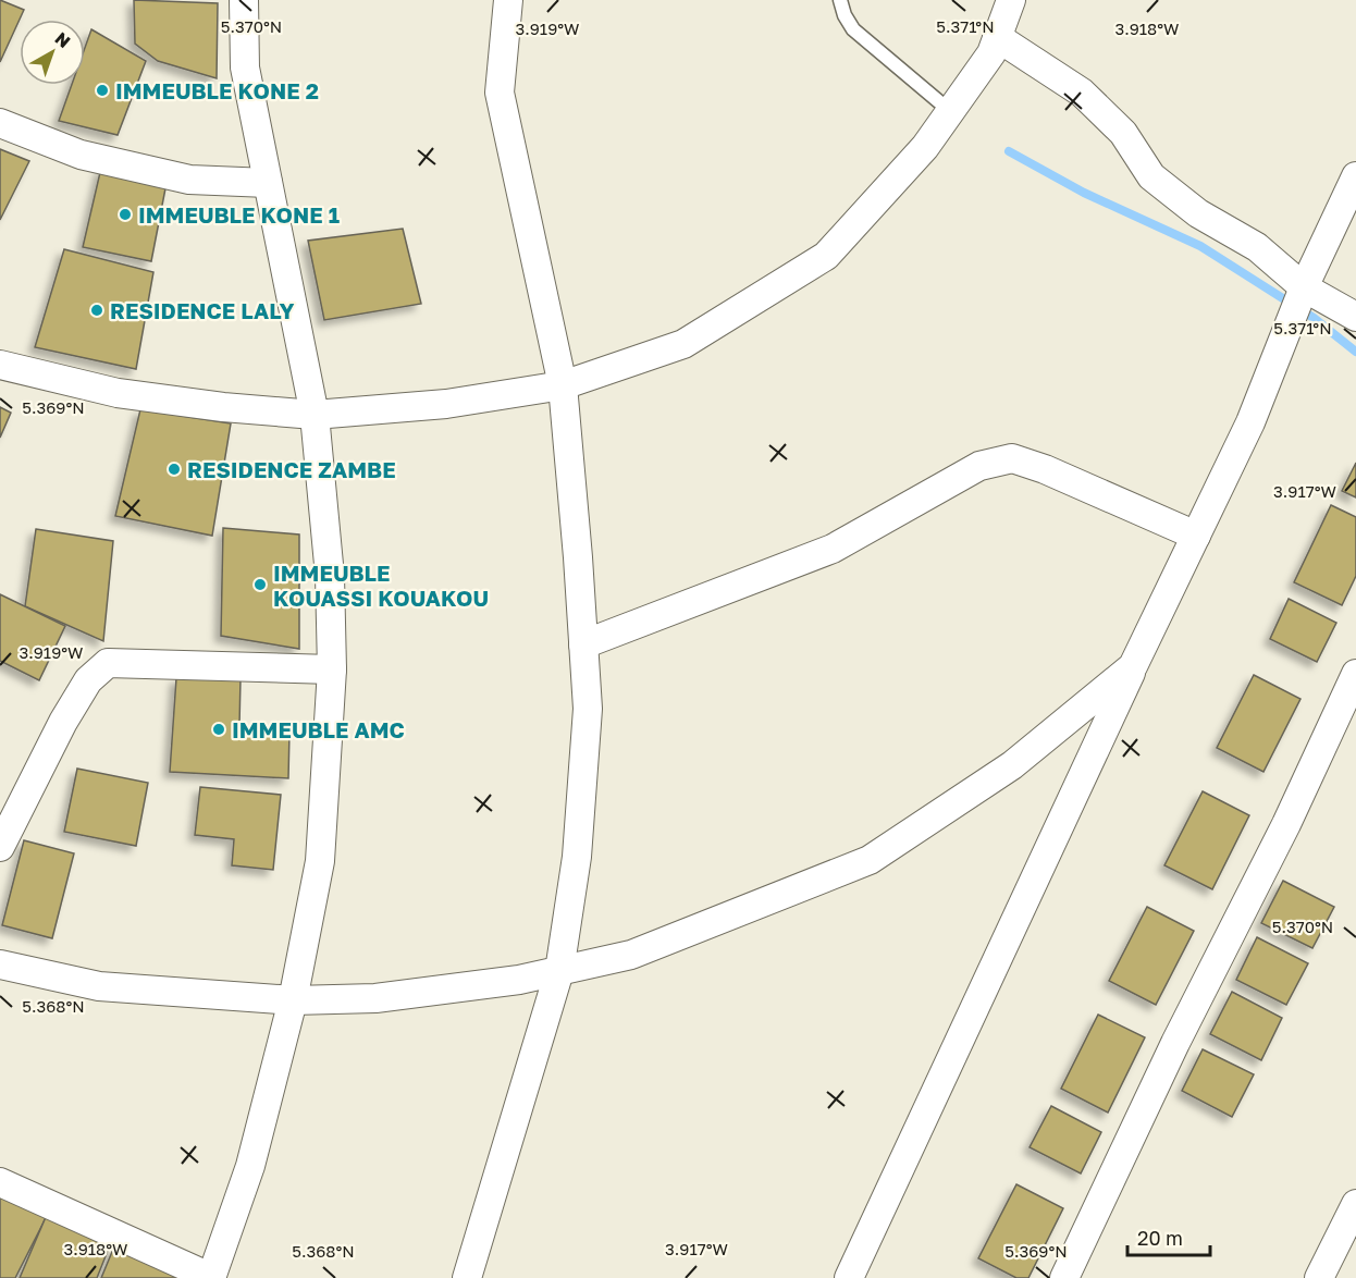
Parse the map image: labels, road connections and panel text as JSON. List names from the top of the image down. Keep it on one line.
{"places":["IMMEUBLE KONE 2","IMMEUBLE KONE 1","RESIDENCE LALY","RESIDENCE ZAMBE","IMMEUBLE KOUASSI KOUAKOU","IMMEUBLE AMC"],"scale_bar":"20 m","north":"top right","coordinates":["5.370°N","5.371°N","3.919°W","3.918°W","5.369°N","3.917°W","5.368°N"]}
